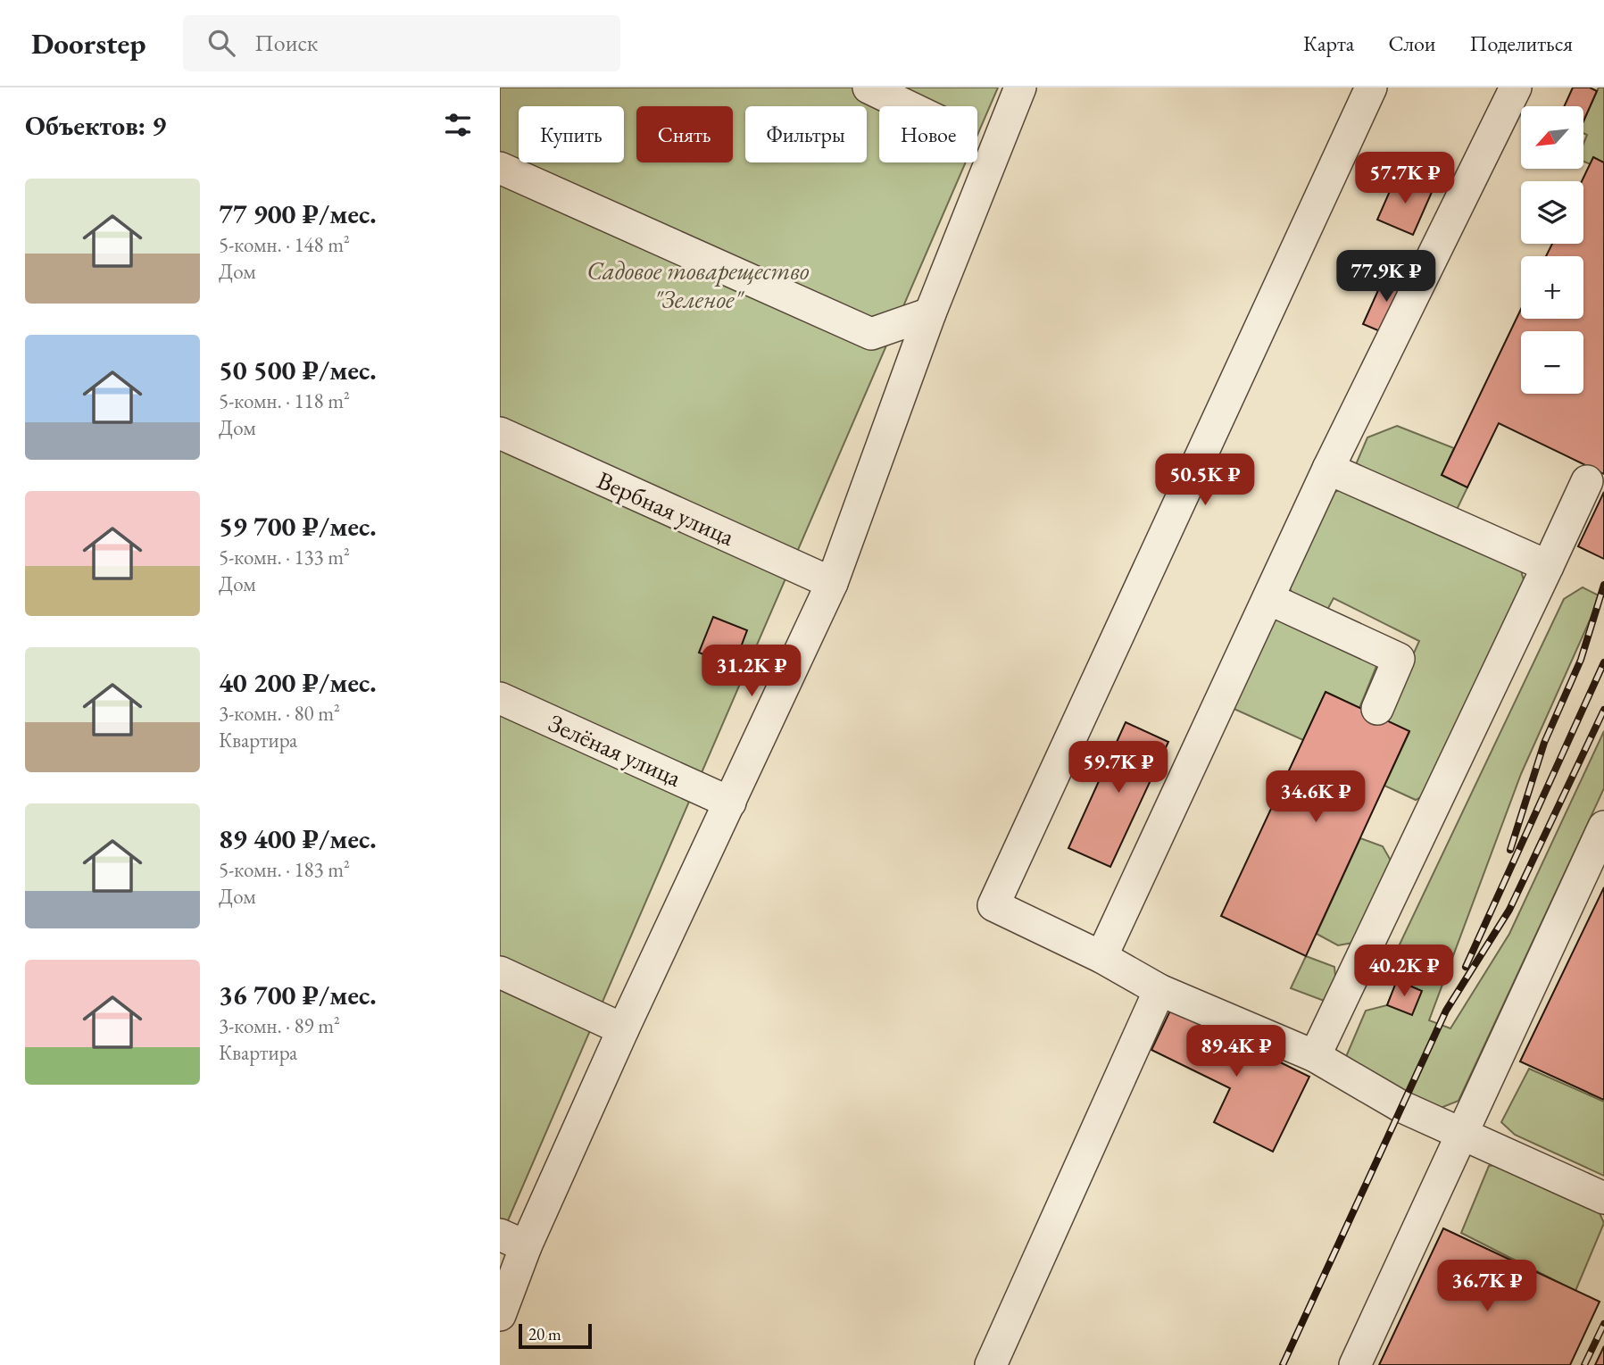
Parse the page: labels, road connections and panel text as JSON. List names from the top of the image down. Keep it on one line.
{"streets":{"street":["Вербная улица","Зелёная улица"]},"parks":["Садовое товарещество \"Зеленое\""],"scale_bar":"20 m","north":"bottom left","page":{"header":"Doorstep","search":"Поиск","nav":["Карта","Слои","Поделиться"],"heading":"Объектов: 9","map_buttons":["+","−"],"chip":["Купить","Снять","Фильтры","Новое"],"price":["57.7K ₽","77.9K ₽","50.5K ₽","31.2K ₽","59.7K ₽","34.6K ₽","40.2K ₽","89.4K ₽","36.7K ₽"],"list":[{"name":"77 900 ₽/мес.","note":"5-комн. · 148 m² · Дом"},{"name":"50 500 ₽/мес.","note":"5-комн. · 118 m² · Дом"},{"name":"59 700 ₽/мес.","note":"5-комн. · 133 m² · Дом"},{"name":"40 200 ₽/мес.","note":"3-комн. · 80 m² · Квартира"},{"name":"89 400 ₽/мес.","note":"5-комн. · 183 m² · Дом"},{"name":"36 700 ₽/мес.","note":"3-комн. · 89 m² · Квартира"}],"scale":"20 m"}}
